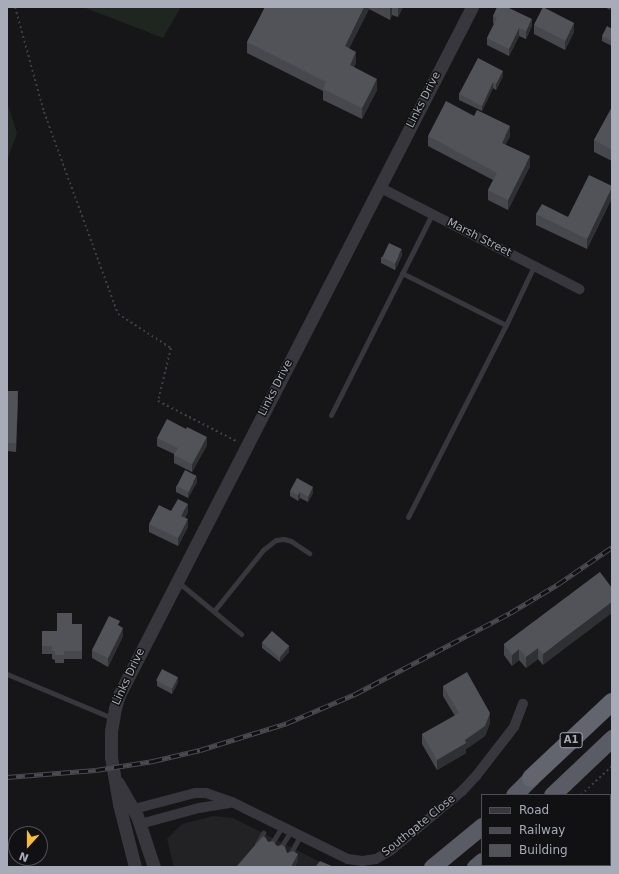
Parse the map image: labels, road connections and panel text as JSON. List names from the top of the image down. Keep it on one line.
{"streets":{"highway":["A1"],"street":["Links Drive","Marsh Street","Southgate Close"]},"crossings":[["Links Drive","Marsh Street"],["Links Drive","Southgate Close"]],"legend":["Road","Railway","Building"],"north":"bottom"}
